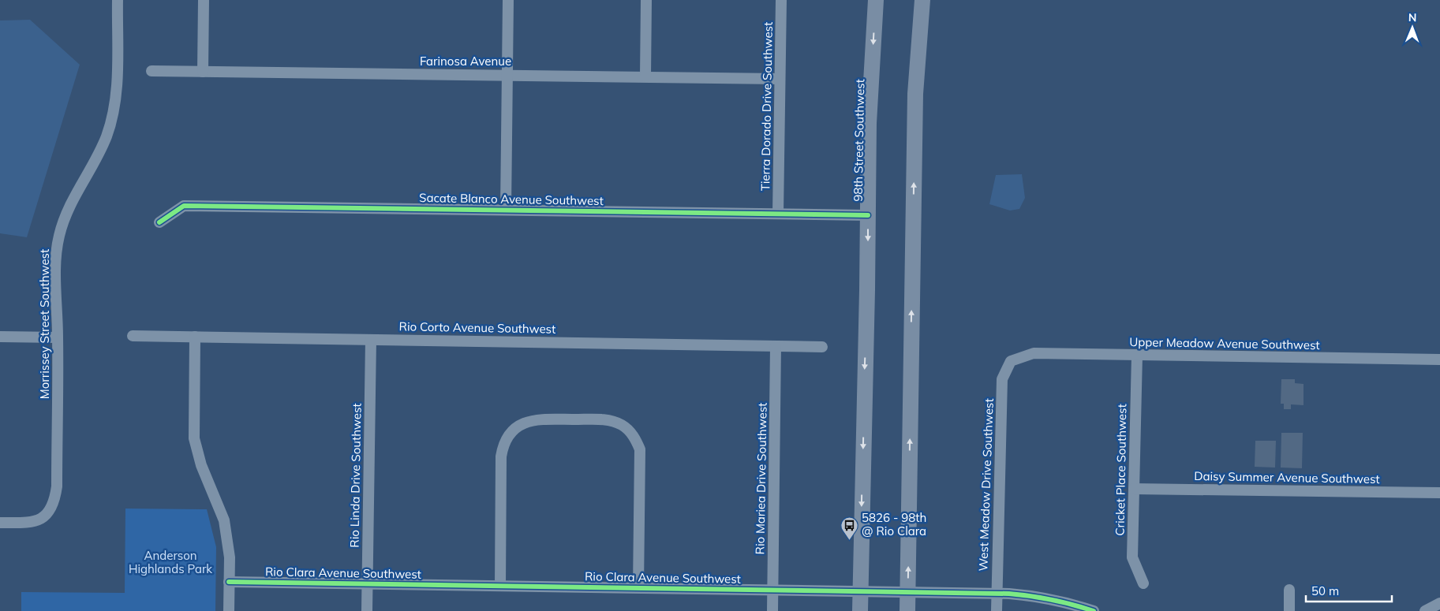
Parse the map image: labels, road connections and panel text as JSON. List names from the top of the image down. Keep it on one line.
{"streets":{"main road":["98th Street Southwest"],"street":["Farinosa Avenue","Tierra Dorado Drive Southwest","Sacate Blanco Avenue Southwest","Morrissey Street Southwest","Rio Corto Avenue Southwest","Upper Meadow Avenue Southwest","Cricket Place Southwest","Rio Linda Drive Southwest","Daisy Summer Avenue Southwest","Rio Mariea Drive Southwest","West Meadow Drive Southwest","Rio Clara Avenue Southwest"]},"crossings":[["Farinosa Avenue","Tierra Dorado Drive Southwest"],["Tierra Dorado Drive Southwest","Sacate Blanco Avenue Southwest"],["98th Street Southwest","Sacate Blanco Avenue Southwest"],["98th Street Southwest","Rio Clara Avenue Southwest"],["Rio Corto Avenue Southwest","Rio Linda Drive Southwest"],["Rio Corto Avenue Southwest","Rio Mariea Drive Southwest"],["Upper Meadow Avenue Southwest","Cricket Place Southwest"],["Upper Meadow Avenue Southwest","West Meadow Drive Southwest"],["Cricket Place Southwest","Daisy Summer Avenue Southwest"],["Rio Linda Drive Southwest","Rio Clara Avenue Southwest"],["Rio Mariea Drive Southwest","Rio Clara Avenue Southwest"],["West Meadow Drive Southwest","Rio Clara Avenue Southwest"]],"parks":["Anderson Highlands Park"],"places":{"bus stop":["5826 - 98th @ Rio Clara"]},"scale_bar":"50 m","north":"top"}
